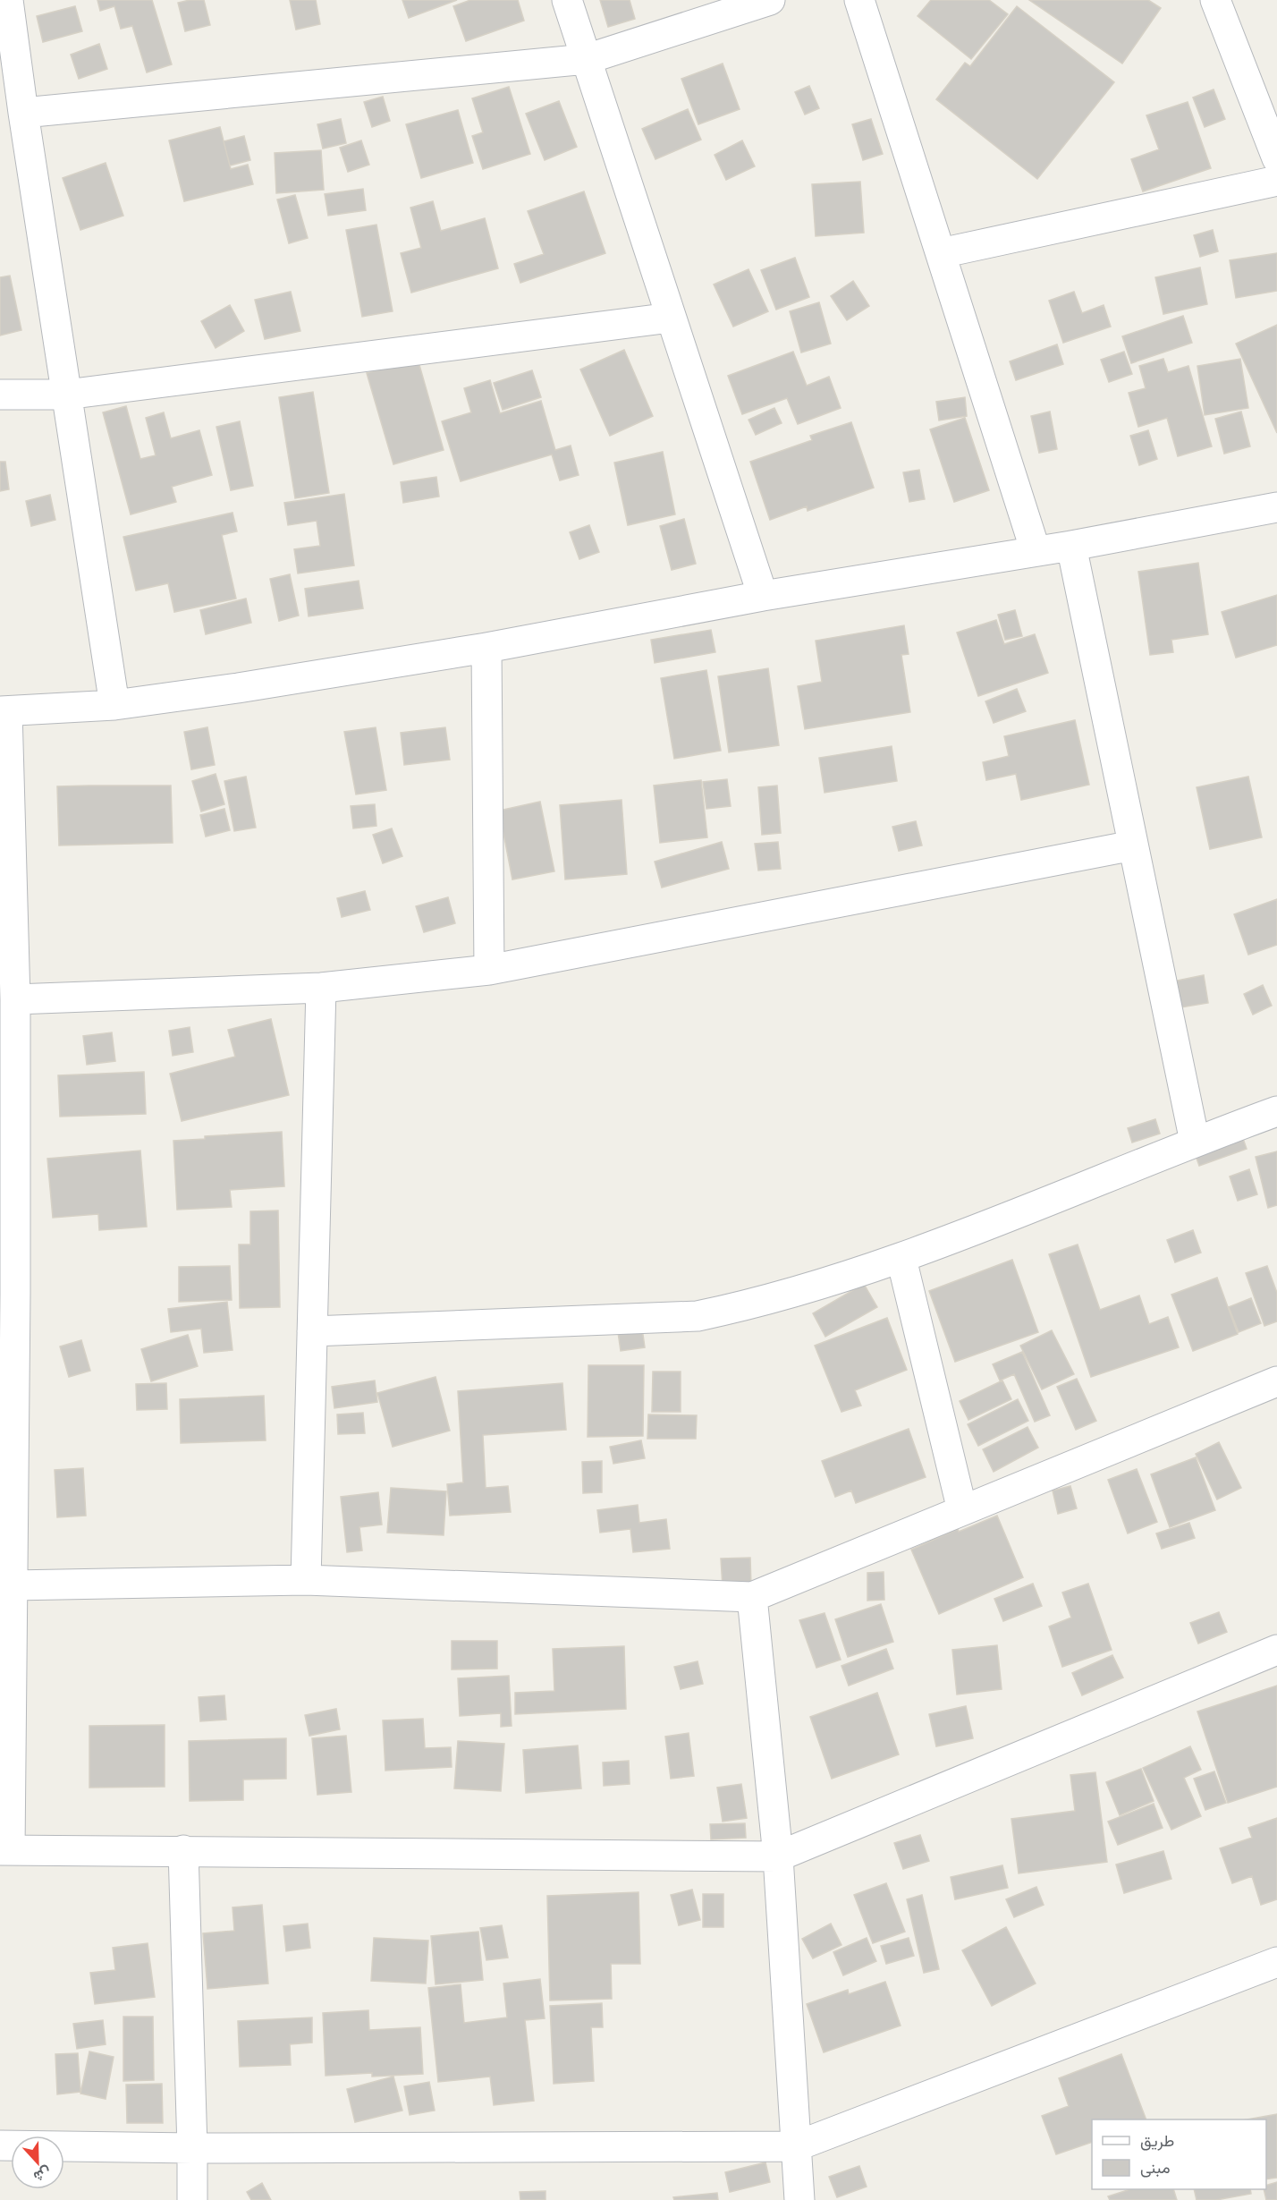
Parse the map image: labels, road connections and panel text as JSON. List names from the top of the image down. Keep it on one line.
{"legend":["طريق","مبنى"],"north":"bottom"}
